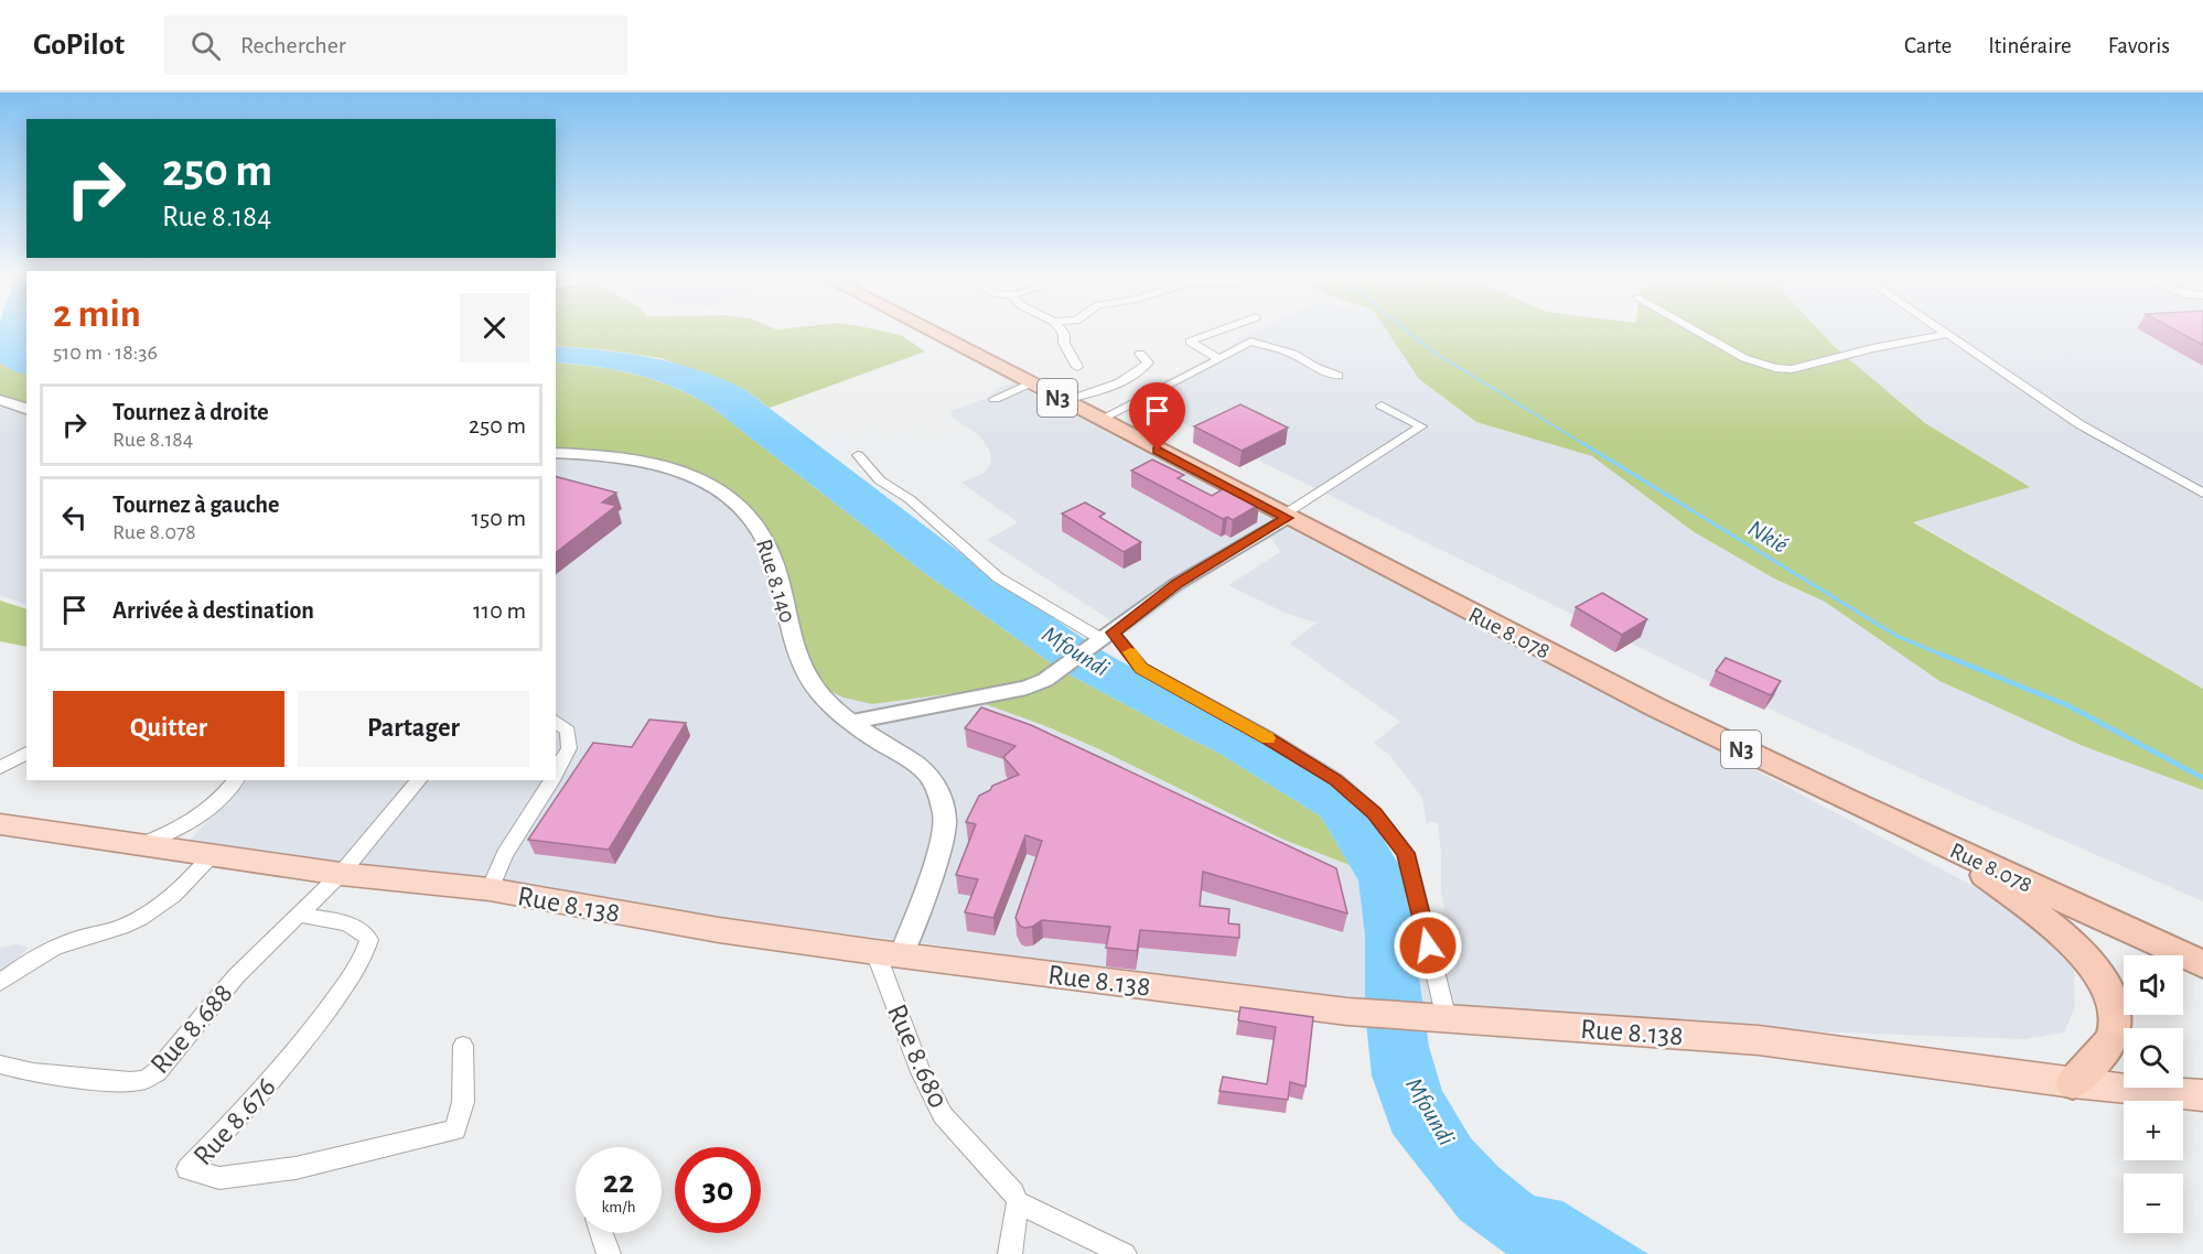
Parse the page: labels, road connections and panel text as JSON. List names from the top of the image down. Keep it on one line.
{"streets":{"highway":["N3","Rue 8.078"],"main road":["Rue 8.140","Rue 8.138"],"street":["Rue 8.688","Rue 8.680","Rue 8.676"]},"crossings":[["Rue 8.140","Rue 8.138"],["Rue 8.140","Rue 8.680"],["Rue 8.138","Rue 8.688"],["Rue 8.138","Rue 8.680"],["Rue 8.688","Rue 8.676"]],"water":["Nkié","Mfoundi"],"page":{"header":"GoPilot","search":"Rechercher","nav":["Carte","Itinéraire","Favoris"],"turn":["250 m","Rue 8.184"],"heading":["2 min","510 m · 18:36"],"list":[{"name":"Tournez à droite","note":"Rue 8.184","value":"250 m"},{"name":"Tournez à gauche","note":"Rue 8.078","value":"150 m"},{"name":"Arrivée à destination","value":"110 m"}],"buttons":["Quitter","Partager"],"map_buttons":["+","−"],"speed":"22 km/h","limit":"30"}}
